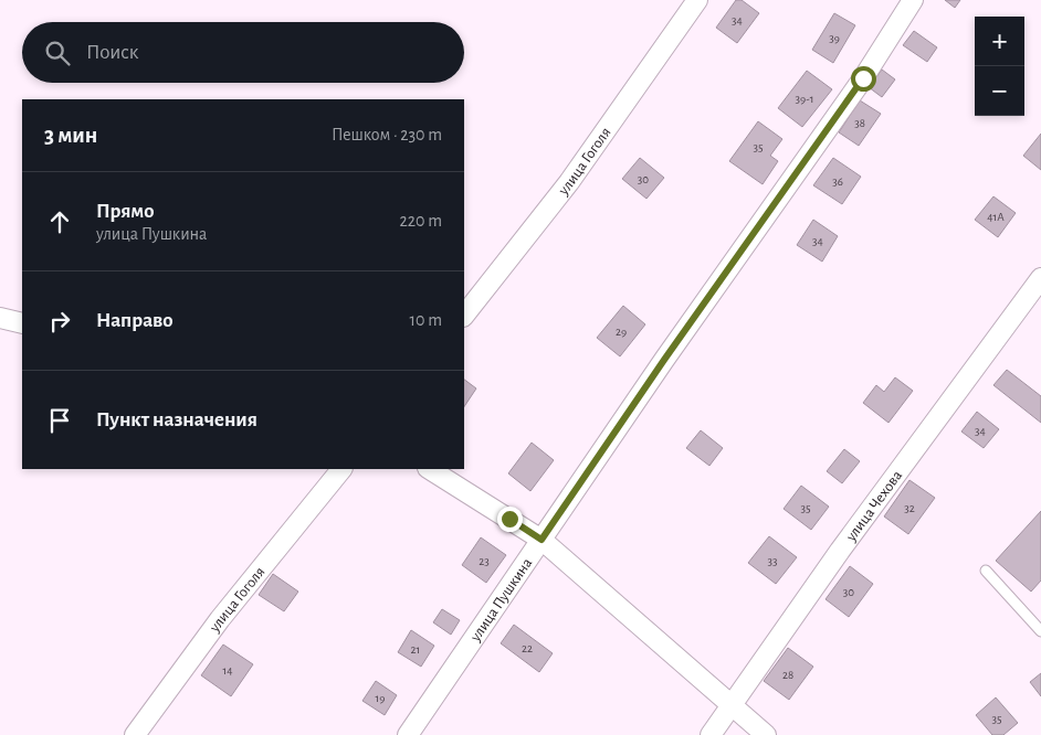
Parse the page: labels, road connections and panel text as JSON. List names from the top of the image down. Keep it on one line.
{"streets":{"street":["улица Гоголя","улица Чехова","улица Пушкина"]},"house_numbers":["34","39","39-1","38","35","30","36","41А","34","29","34","35","32","23","33","30","22","21","14","28","19","35"],"page":{"map_buttons":["+","−"],"search":"Поиск","heading":["3 мин","Пешком · 230 m"],"list":[["Прямо","улица Пушкина","220 m"],["Направо","10 m"],"Пункт назначения"]}}
